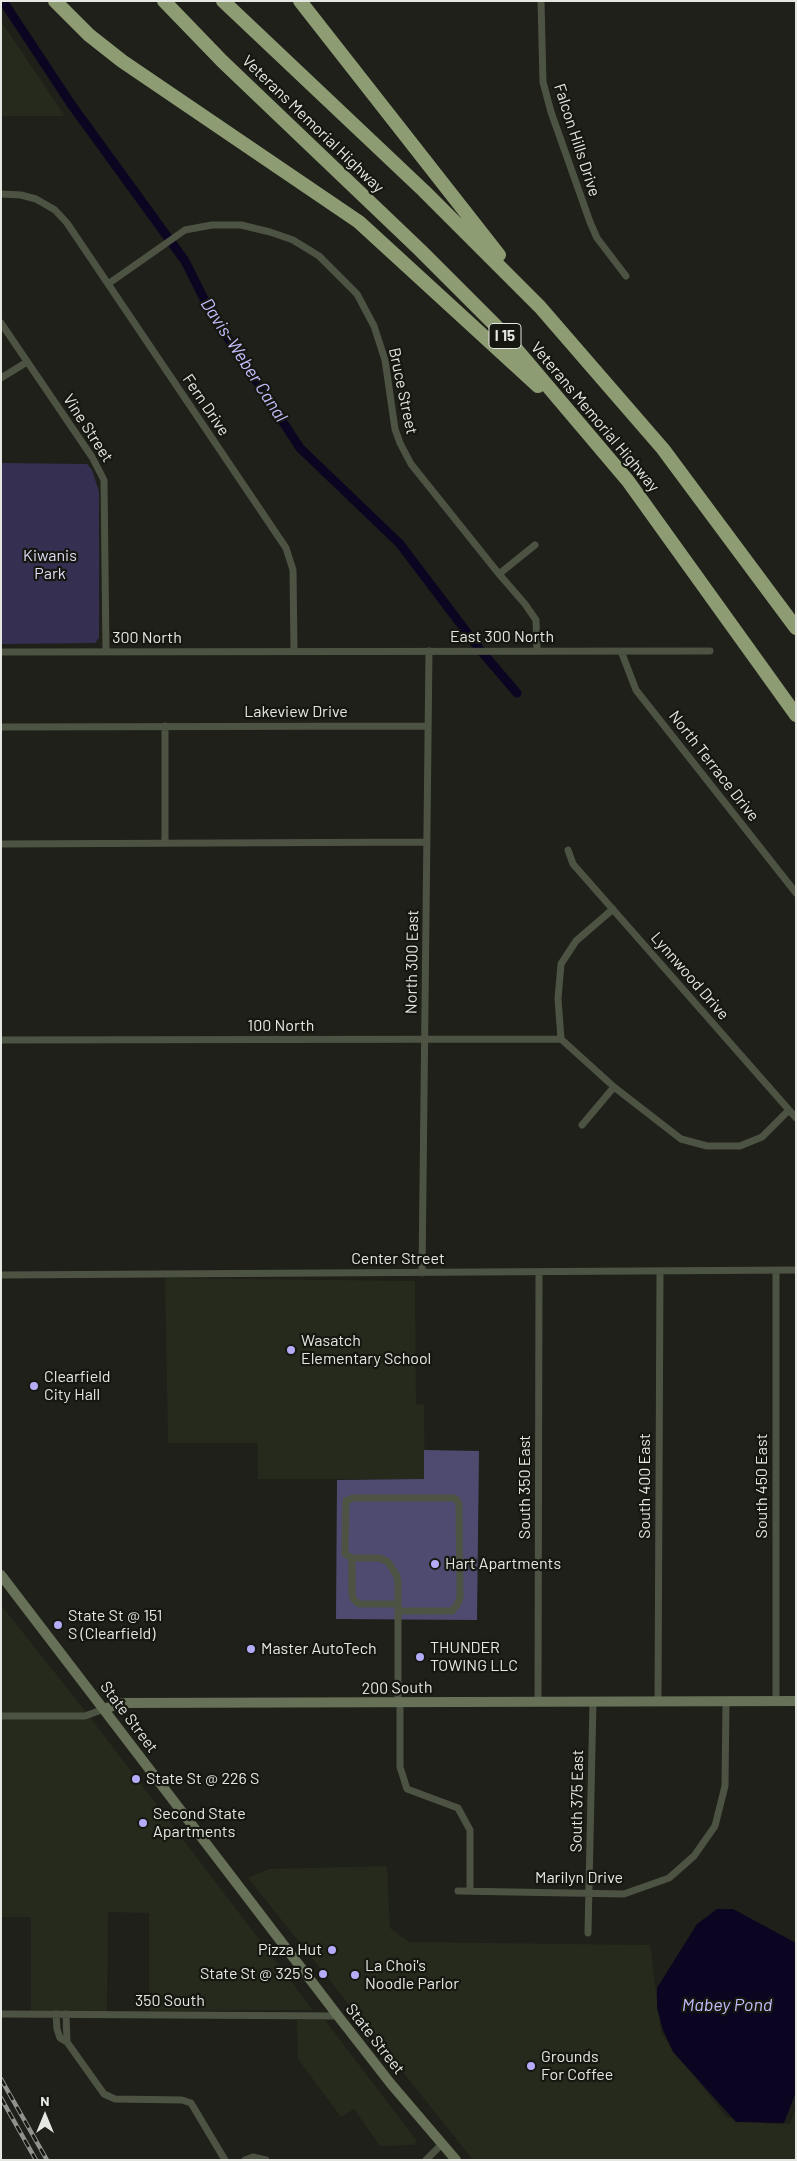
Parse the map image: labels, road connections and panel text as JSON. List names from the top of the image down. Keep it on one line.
{"streets":{"highway":["Veterans Memorial Highway","I 15"],"main road":["200 South","State Street"],"street":["Falcon Hills Drive","Bruce Street","Fern Drive","Vine Street","East 300 North","300 North","Lakeview Drive","North Terrace Drive","North 300 East","Lynnwood Drive","100 North","Center Street","South 400 East","South 450 East","South 350 East","South 375 East","Marilyn Drive","350 South"]},"crossings":[["Bruce Street","Fern Drive"],["Bruce Street","East 300 North"],["Fern Drive","East 300 North"],["Fern Drive","300 North"],["Vine Street","300 North"],["East 300 North","300 North"],["East 300 North","North Terrace Drive"],["East 300 North","North 300 East"],["Lakeview Drive","North 300 East"],["North 300 East","100 North"],["North 300 East","Center Street"],["Center Street","South 400 East"],["Center Street","South 450 East"],["Center Street","South 350 East"],["South 400 East","200 South"],["South 450 East","200 South"],["South 350 East","200 South"],["200 South","State Street"],["200 South","South 375 East"],["200 South","Marilyn Drive"],["State Street","350 South"],["South 375 East","Marilyn Drive"]],"water":["Davis-Weber Canal","Mabey Pond"],"parks":["Kiwanis Park"],"places":["Wasatch Elementary School","Clearfield City Hall","Hart Apartments","State St @ 151 S (Clearfield)","Master AutoTech","THUNDER TOWING LLC","State St @ 226 S","Second State Apartments","Pizza Hut","State St @ 325 S","La Choi's Noodle Parlor","Grounds For Coffee"],"north":"top"}
